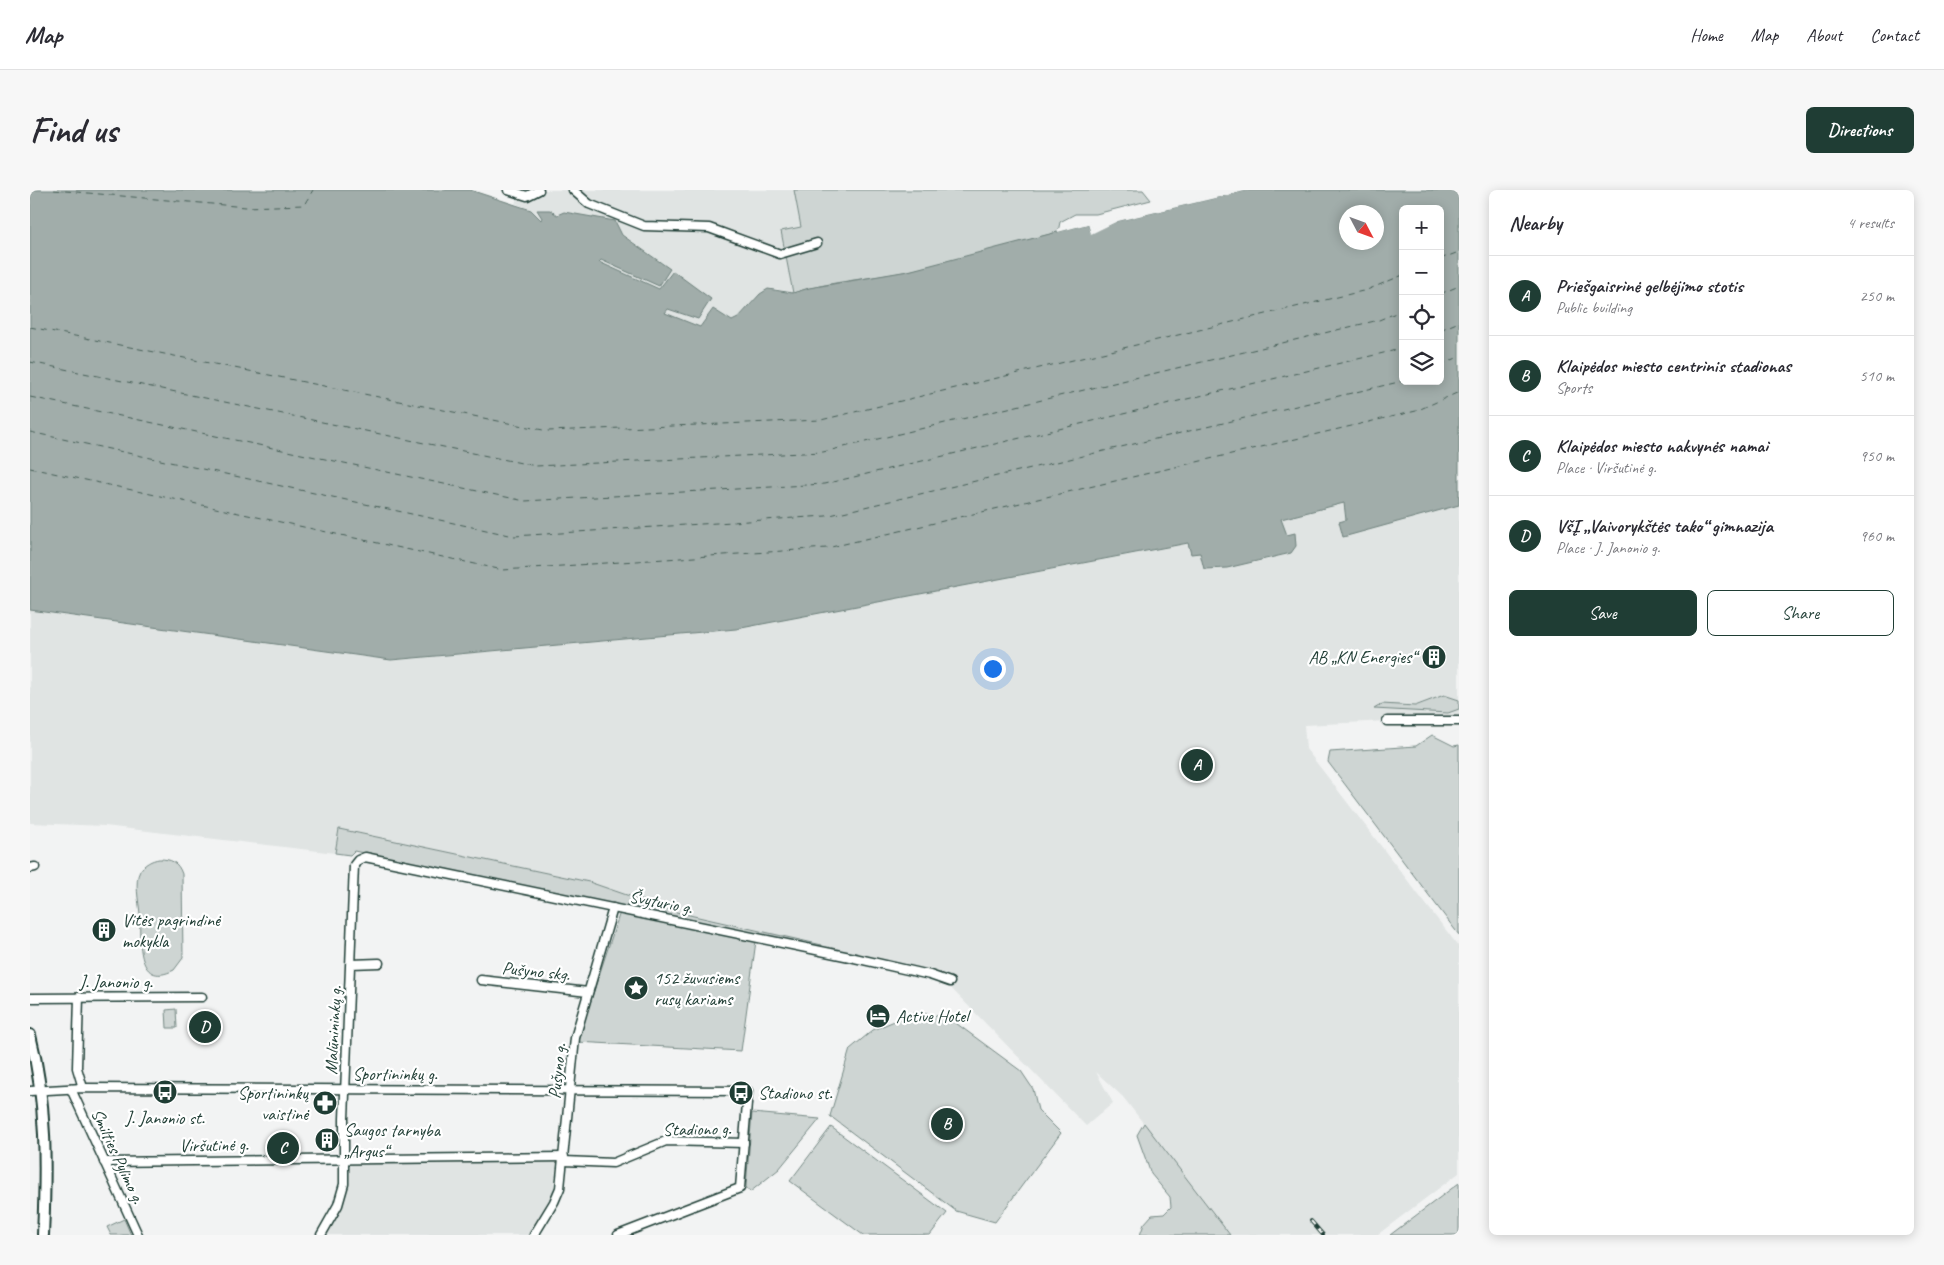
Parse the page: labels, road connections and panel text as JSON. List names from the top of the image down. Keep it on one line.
{"streets":{"street":["Švyturio g.","Pušyno skg.","J. Janonio g.","Malūnininkų g.","Pušyno g.","Sportininkų g.","Stadiono g.","Viršutinė g.","Smilties Pylimo g."]},"crossings":[["Švyturio g.","Malūnininkų g."],["Švyturio g.","Pušyno g."],["Pušyno skg.","Pušyno g."],["J. Janonio g.","Smilties Pylimo g."],["Malūnininkų g.","Sportininkų g."],["Malūnininkų g.","Viršutinė g."],["Pušyno g.","Sportininkų g."],["Pušyno g.","Stadiono g."],["Pušyno g.","Viršutinė g."],["Sportininkų g.","Stadiono g."],["Sportininkų g.","Smilties Pylimo g."],["Stadiono g.","Viršutinė g."],["Viršutinė g.","Smilties Pylimo g."]],"places":{"building":["AB „KN Energies“","Vitės pagrindinė mokykla","Saugos tarnyba „Argus“"],"place":["152 žuvusiems rusų kariams"],"hotel":["Active Hotel"],"bus stop":["J. Janonio st.","Stadiono st."],"pharmacy":["Sportininkų vaistinė"]},"north":"bottom right","page":{"header":"Map","nav":["Home","Map","About","Contact"],"buttons":["Directions",["Save","Share"]],"title":"Find us","heading":["Nearby","4 results"],"map_buttons":["+","−"],"list":[{"mark":"A","name":"Priešgaisrinė gelbėjimo stotis","note":"Public building","value":"250 m"},{"mark":"B","name":"Klaipėdos miesto centrinis stadionas","note":"Sports","value":"510 m"},{"mark":"C","name":"Klaipėdos miesto nakvynės namai","note":"Place · Viršutinė g.","value":"950 m"},{"mark":"D","name":"VšĮ „Vaivorykštės tako“ gimnazija","note":"Place · J. Janonio g.","value":"960 m"}],"pins":["A","D","B","C"]}}
